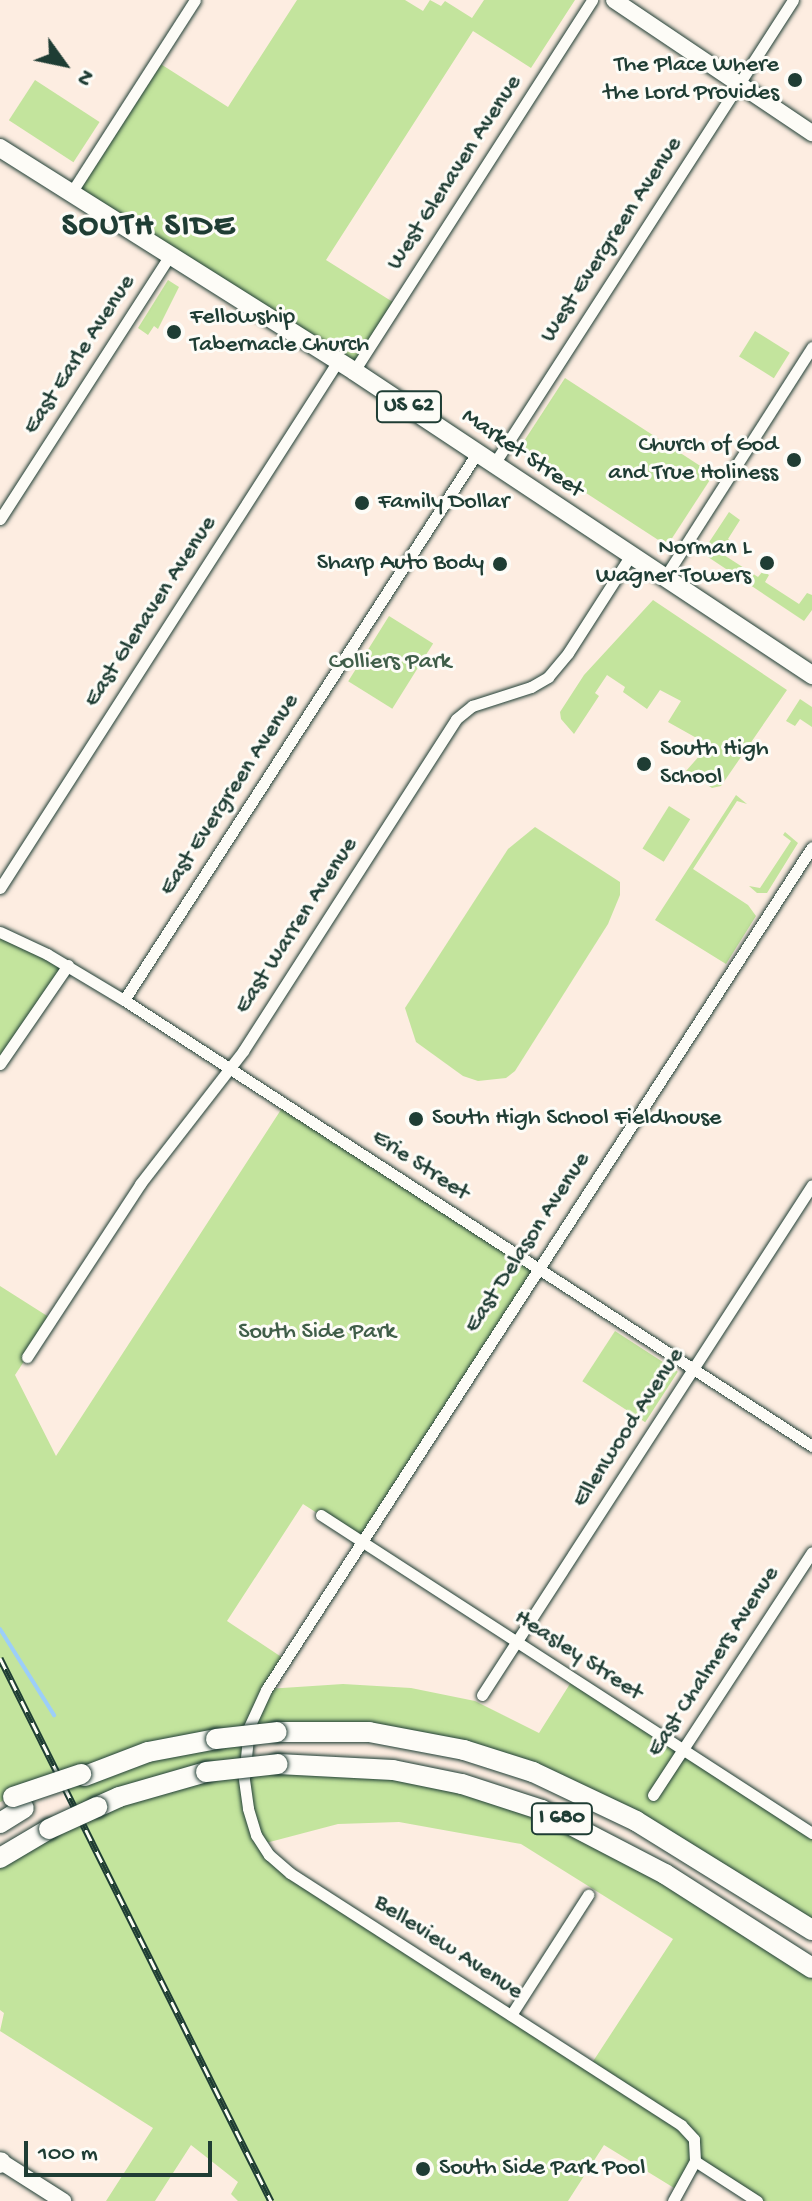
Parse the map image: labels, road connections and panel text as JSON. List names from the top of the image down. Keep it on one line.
{"streets":{"highway":["I 680"],"main road":["US 62","Market Street"],"street":["West Glenaven Avenue","West Evergreen Avenue","East Earle Avenue","East Glenaven Avenue","East Evergreen Avenue","East Warren Avenue","Erie Street","East Delason Avenue","Ellenwood Avenue","Heasley Street","East Chalmers Avenue","Belleview Avenue"]},"crossings":[["West Glenaven Avenue","Market Street"],["West Glenaven Avenue","East Glenaven Avenue"],["West Evergreen Avenue","Market Street"],["East Earle Avenue","Market Street"],["Market Street","East Glenaven Avenue"],["Market Street","East Evergreen Avenue"],["Market Street","East Warren Avenue"],["East Evergreen Avenue","Erie Street"],["East Warren Avenue","Erie Street"],["Erie Street","East Delason Avenue"],["Erie Street","Ellenwood Avenue"],["East Delason Avenue","Heasley Street"],["East Delason Avenue","Belleview Avenue"],["Ellenwood Avenue","Heasley Street"],["Heasley Street","East Chalmers Avenue"]],"districts":["SOUTH SIDE"],"parks":["Colliers Park","South Side Park"],"places":["The Place Where the Lord Provides","Fellowship Tabernacle Church","Church of God and True Holiness","Family Dollar","Norman L Wagner Towers","Sharp Auto Body","South High School","South High School Fieldhouse","South Side Park Pool"],"scale_bar":"100 m","north":"bottom right"}
